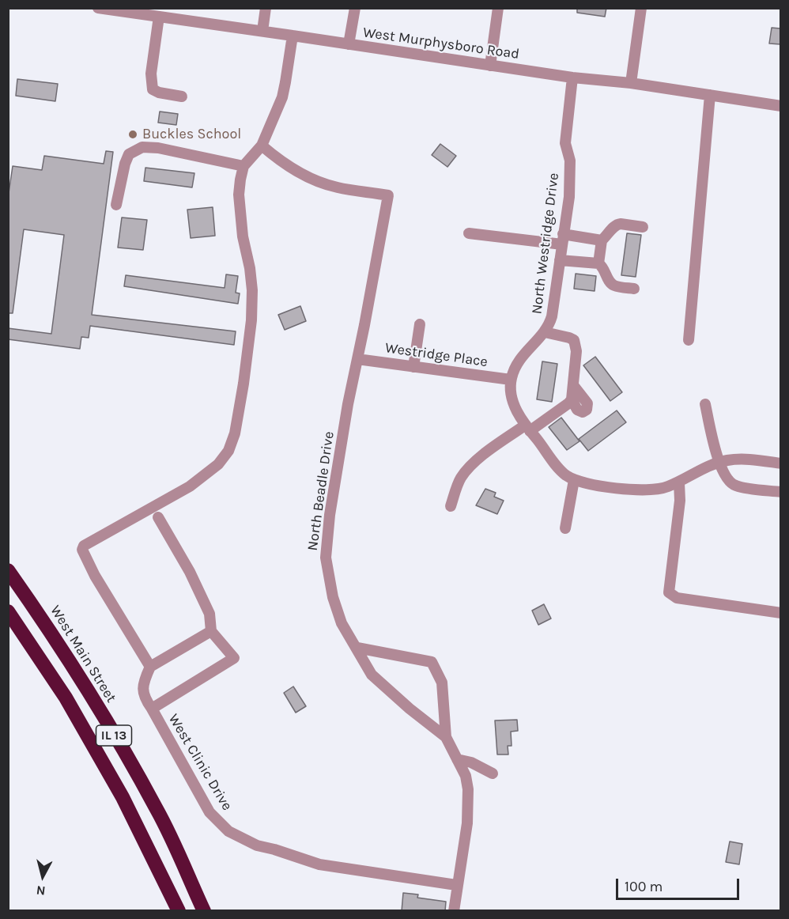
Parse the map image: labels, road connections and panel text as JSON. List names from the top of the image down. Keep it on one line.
{"streets":{"highway":["West Main Street","IL 13"],"street":["West Murphysboro Road","North Westridge Drive","Westridge Place","North Beadle Drive","West Clinic Drive"]},"crossings":[["West Murphysboro Road","North Westridge Drive"],["North Westridge Drive","Westridge Place"],["Westridge Place","North Beadle Drive"],["North Beadle Drive","West Clinic Drive"]],"places":["Buckles School"],"scale_bar":"100 m","north":"bottom"}
